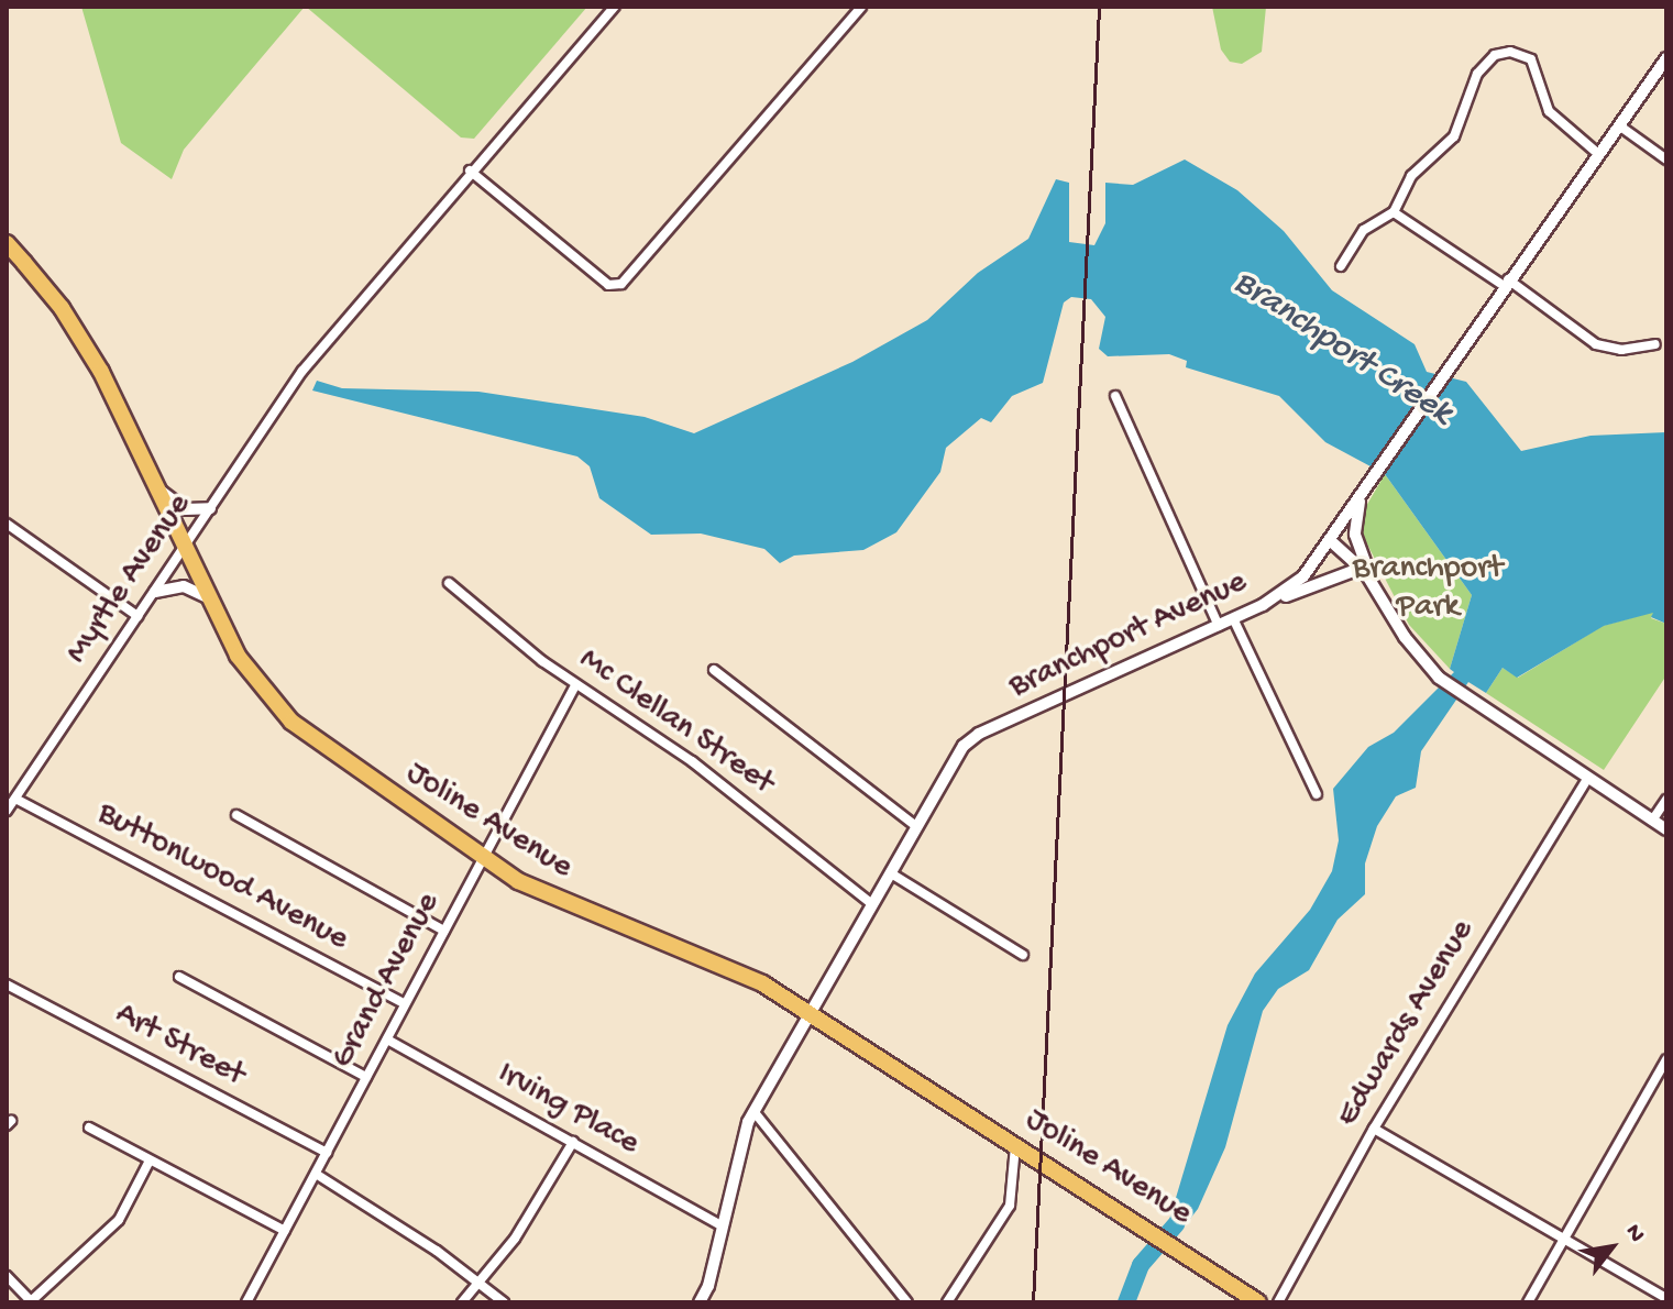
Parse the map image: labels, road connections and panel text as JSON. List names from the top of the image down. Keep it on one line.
{"streets":{"main road":["Joline Avenue"],"street":["Myrtle Avenue","Branchport Avenue","Mc Clellan Street","Buttonwood Avenue","Grand Avenue","Edwards Avenue","Art Street","Irving Place"]},"crossings":[["Myrtle Avenue","Joline Avenue"],["Myrtle Avenue","Buttonwood Avenue"],["Branchport Avenue","Mc Clellan Street"],["Branchport Avenue","Joline Avenue"],["Branchport Avenue","Irving Place"],["Mc Clellan Street","Grand Avenue"],["Joline Avenue","Grand Avenue"],["Buttonwood Avenue","Grand Avenue"],["Grand Avenue","Art Street"],["Grand Avenue","Irving Place"]],"water":["Branchport Creek"],"parks":["Branchport Park"],"north":"top right"}
